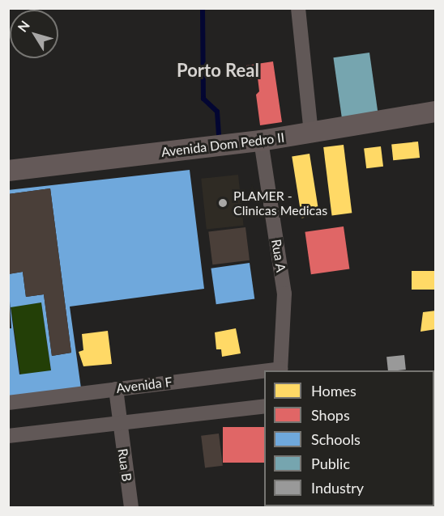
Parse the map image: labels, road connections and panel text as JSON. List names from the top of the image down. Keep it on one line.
{"streets":{"main road":["Avenida Dom Pedro II"],"street":["Rua A","Avenida F","Rua B"]},"crossings":[["Avenida Dom Pedro II","Rua A"],["Avenida F","Rua B"]],"districts":["Porto Real"],"places":["PLAMER - Clinicas Medicas"],"legend":["Homes","Shops","Schools","Public","Industry"],"north":"top left"}
